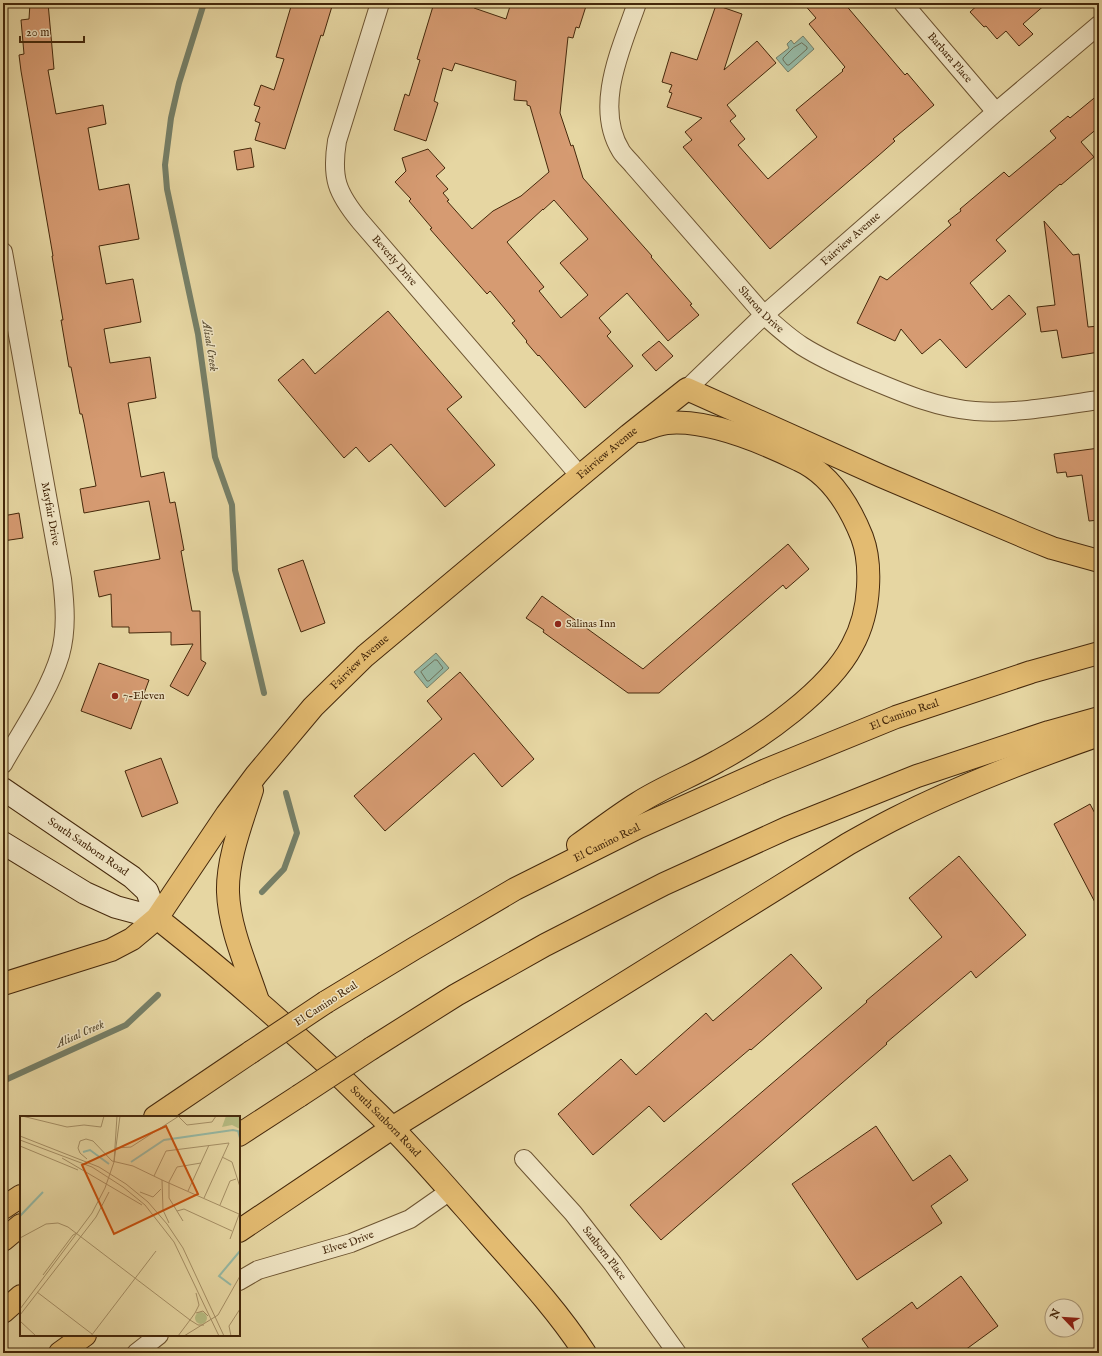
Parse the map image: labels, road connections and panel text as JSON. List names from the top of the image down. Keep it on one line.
{"streets":{"highway":["Fairview Avenue","El Camino Real","South Sanborn Road"],"street":["Barbara Place","Beverly Drive","Sharon Drive","Mayfair Drive","Elvee Drive","Sanborn Place"]},"crossings":[["Barbara Place","Fairview Avenue"],["Fairview Avenue","Beverly Drive"],["Fairview Avenue","Sharon Drive"],["Fairview Avenue","South Sanborn Road"],["South Sanborn Road","Elvee Drive"]],"water":["Alisal Creek"],"places":["Salinas Inn","7-Eleven"],"scale_bar":"20 m","north":"top left"}
